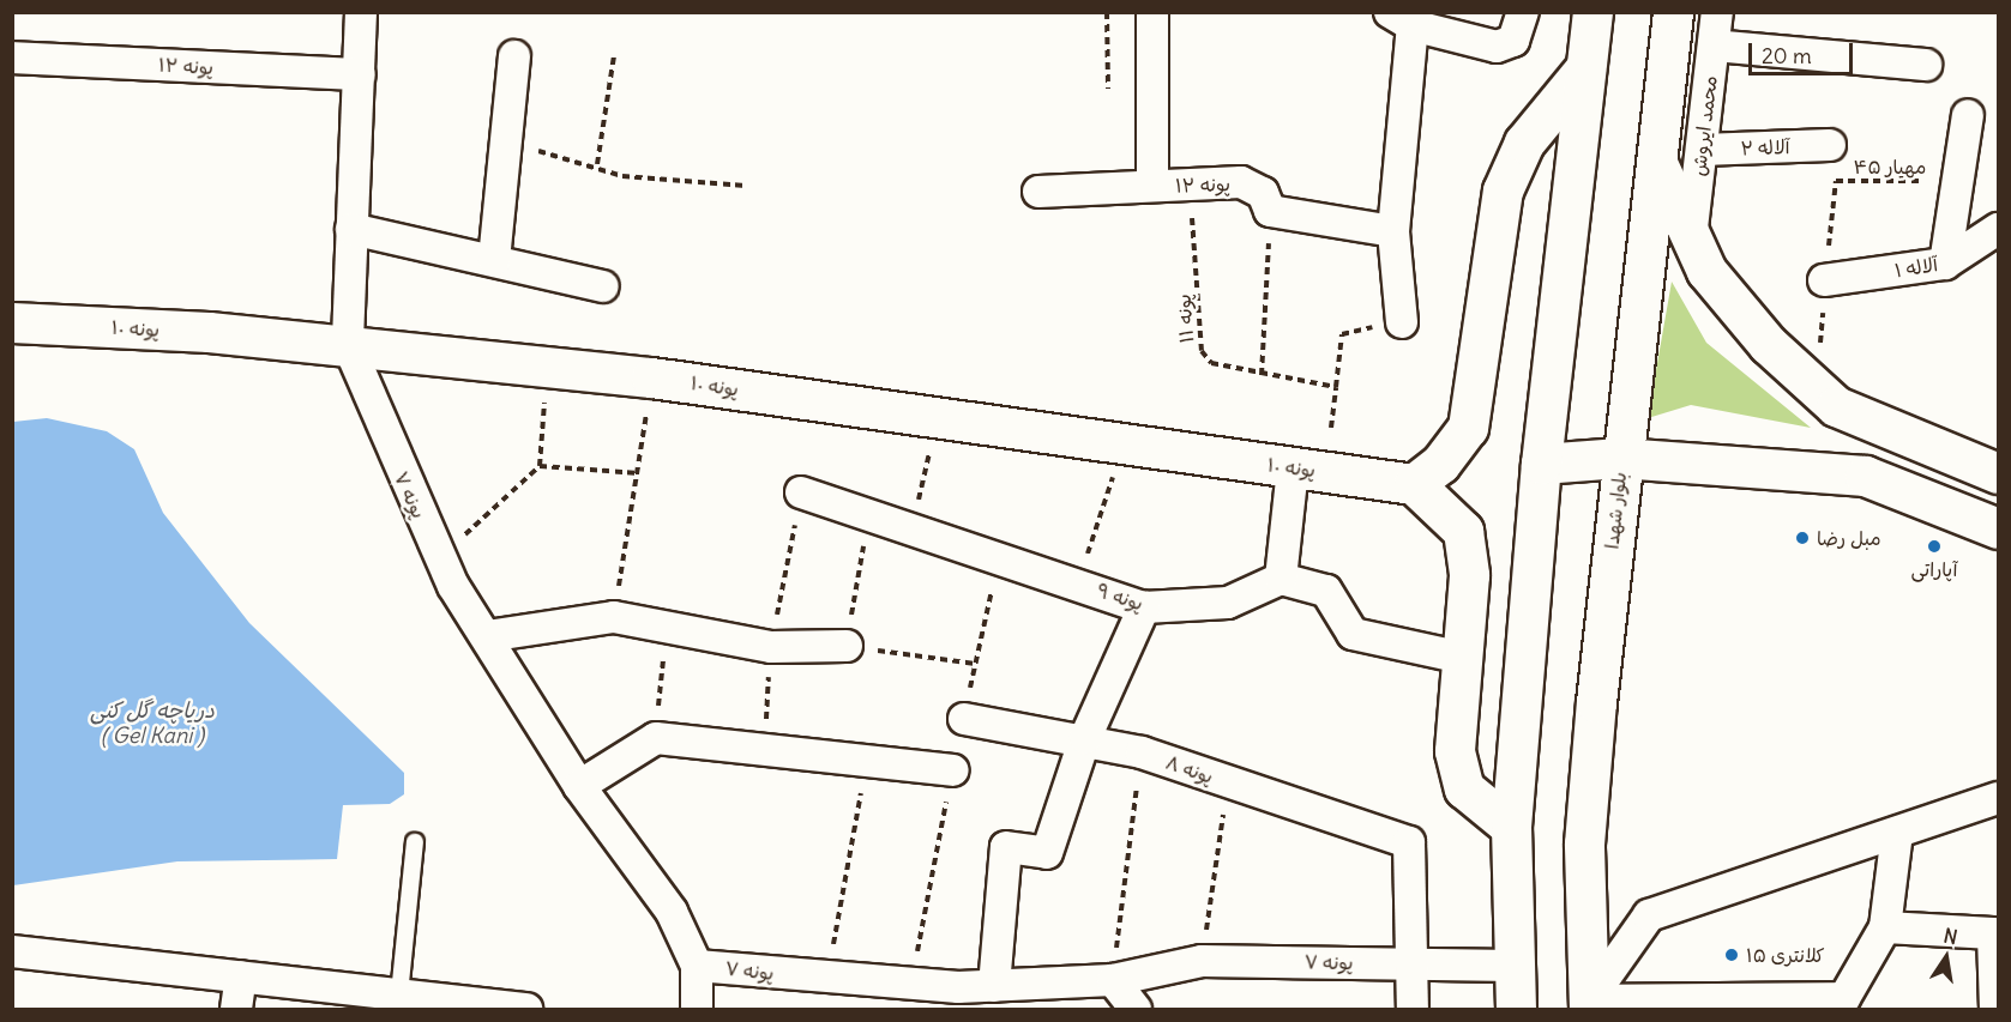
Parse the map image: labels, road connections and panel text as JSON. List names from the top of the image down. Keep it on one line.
{"streets":{"main road":["پونه ۱۰","بلوار شهدا"],"street":["پونه ۱۲","محمد ایروش","آلاله ۲","آلاله ۱","پونه ۷","پونه ۹","پونه ۸"],"path":["مهیار ۴۵","پونه ۱۱"]},"crossings":[["پونه ۱۲","پونه ۱۱"],["محمد ایروش","آلاله ۲"],["مهیار ۴۵","آلاله ۱"],["پونه ۱۰","پونه ۷"],["پونه ۷","پونه ۸"]],"water":["دریاچه گل کنی ( Gel Kani )"],"places":["مبل رضا","آپاراتی","کلانتری ۱۵"],"scale_bar":"20 m","north":"top"}
